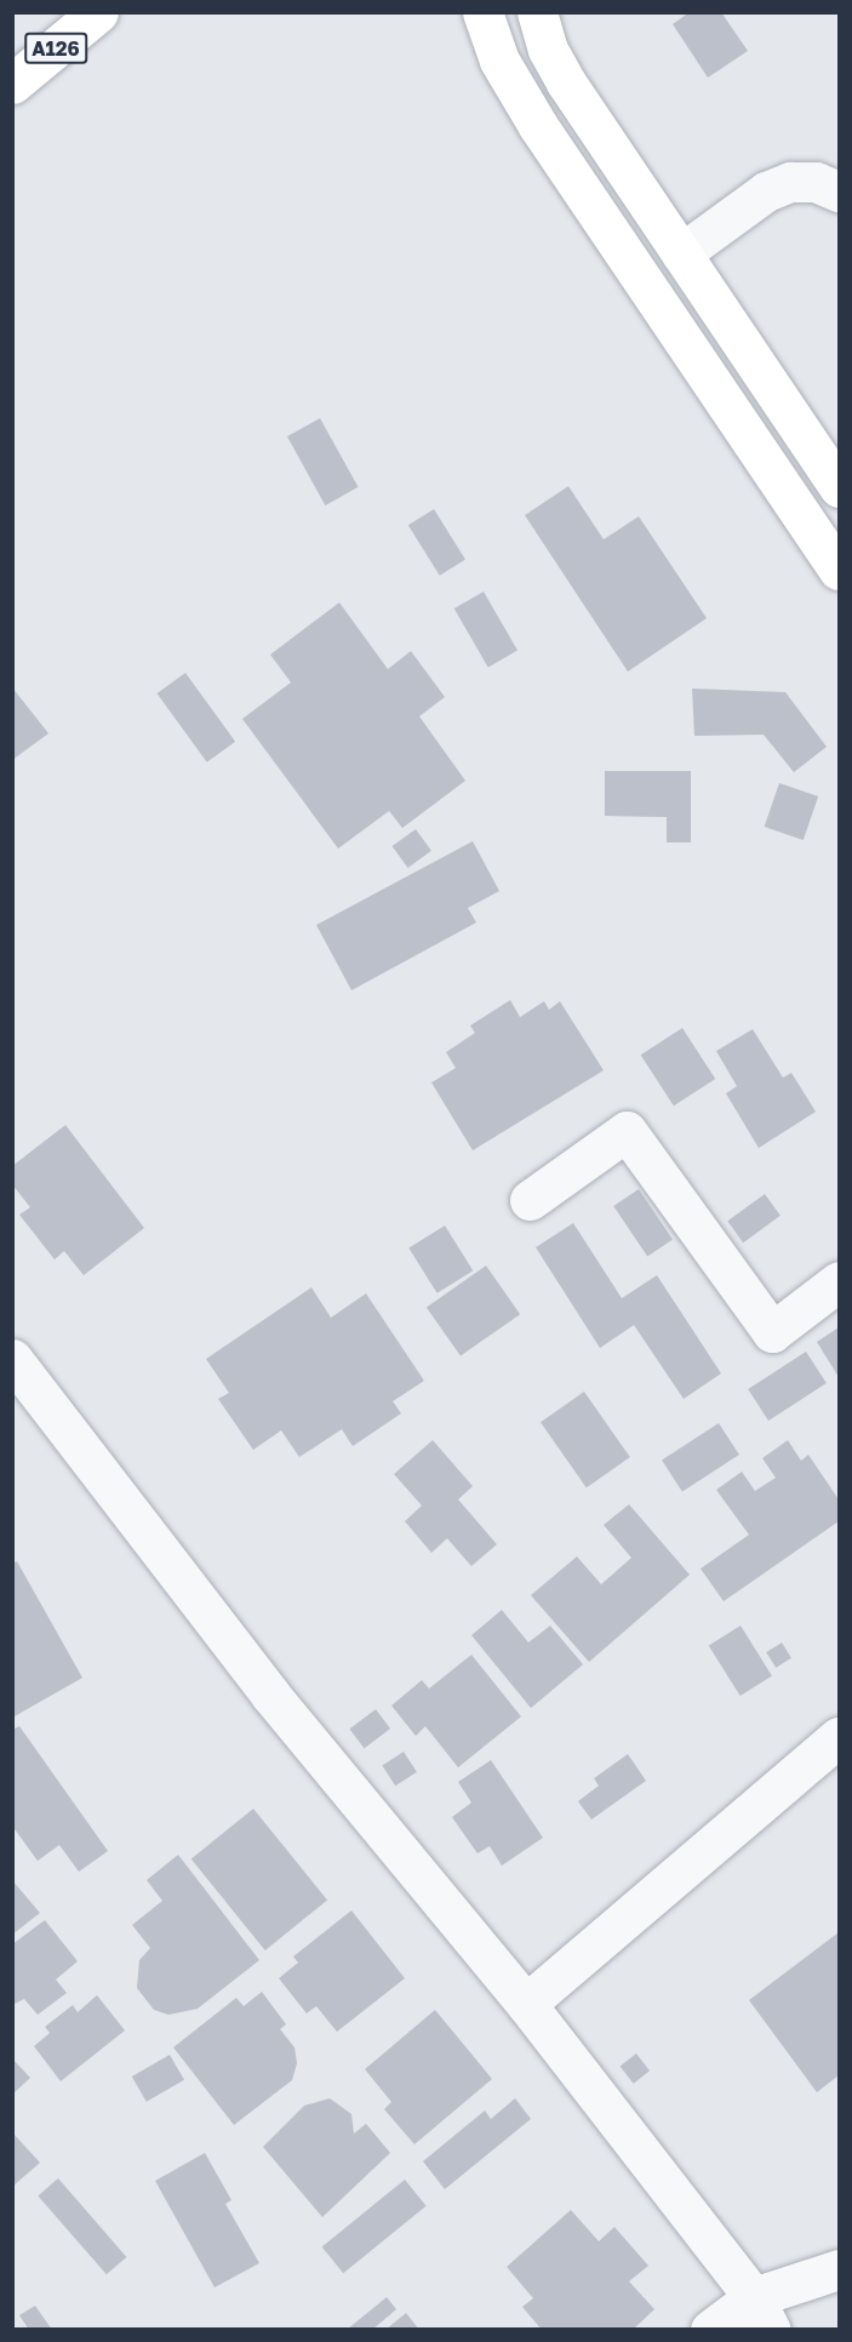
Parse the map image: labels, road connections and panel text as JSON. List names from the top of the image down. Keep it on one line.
{"streets":{"main road":["A126"]}}
